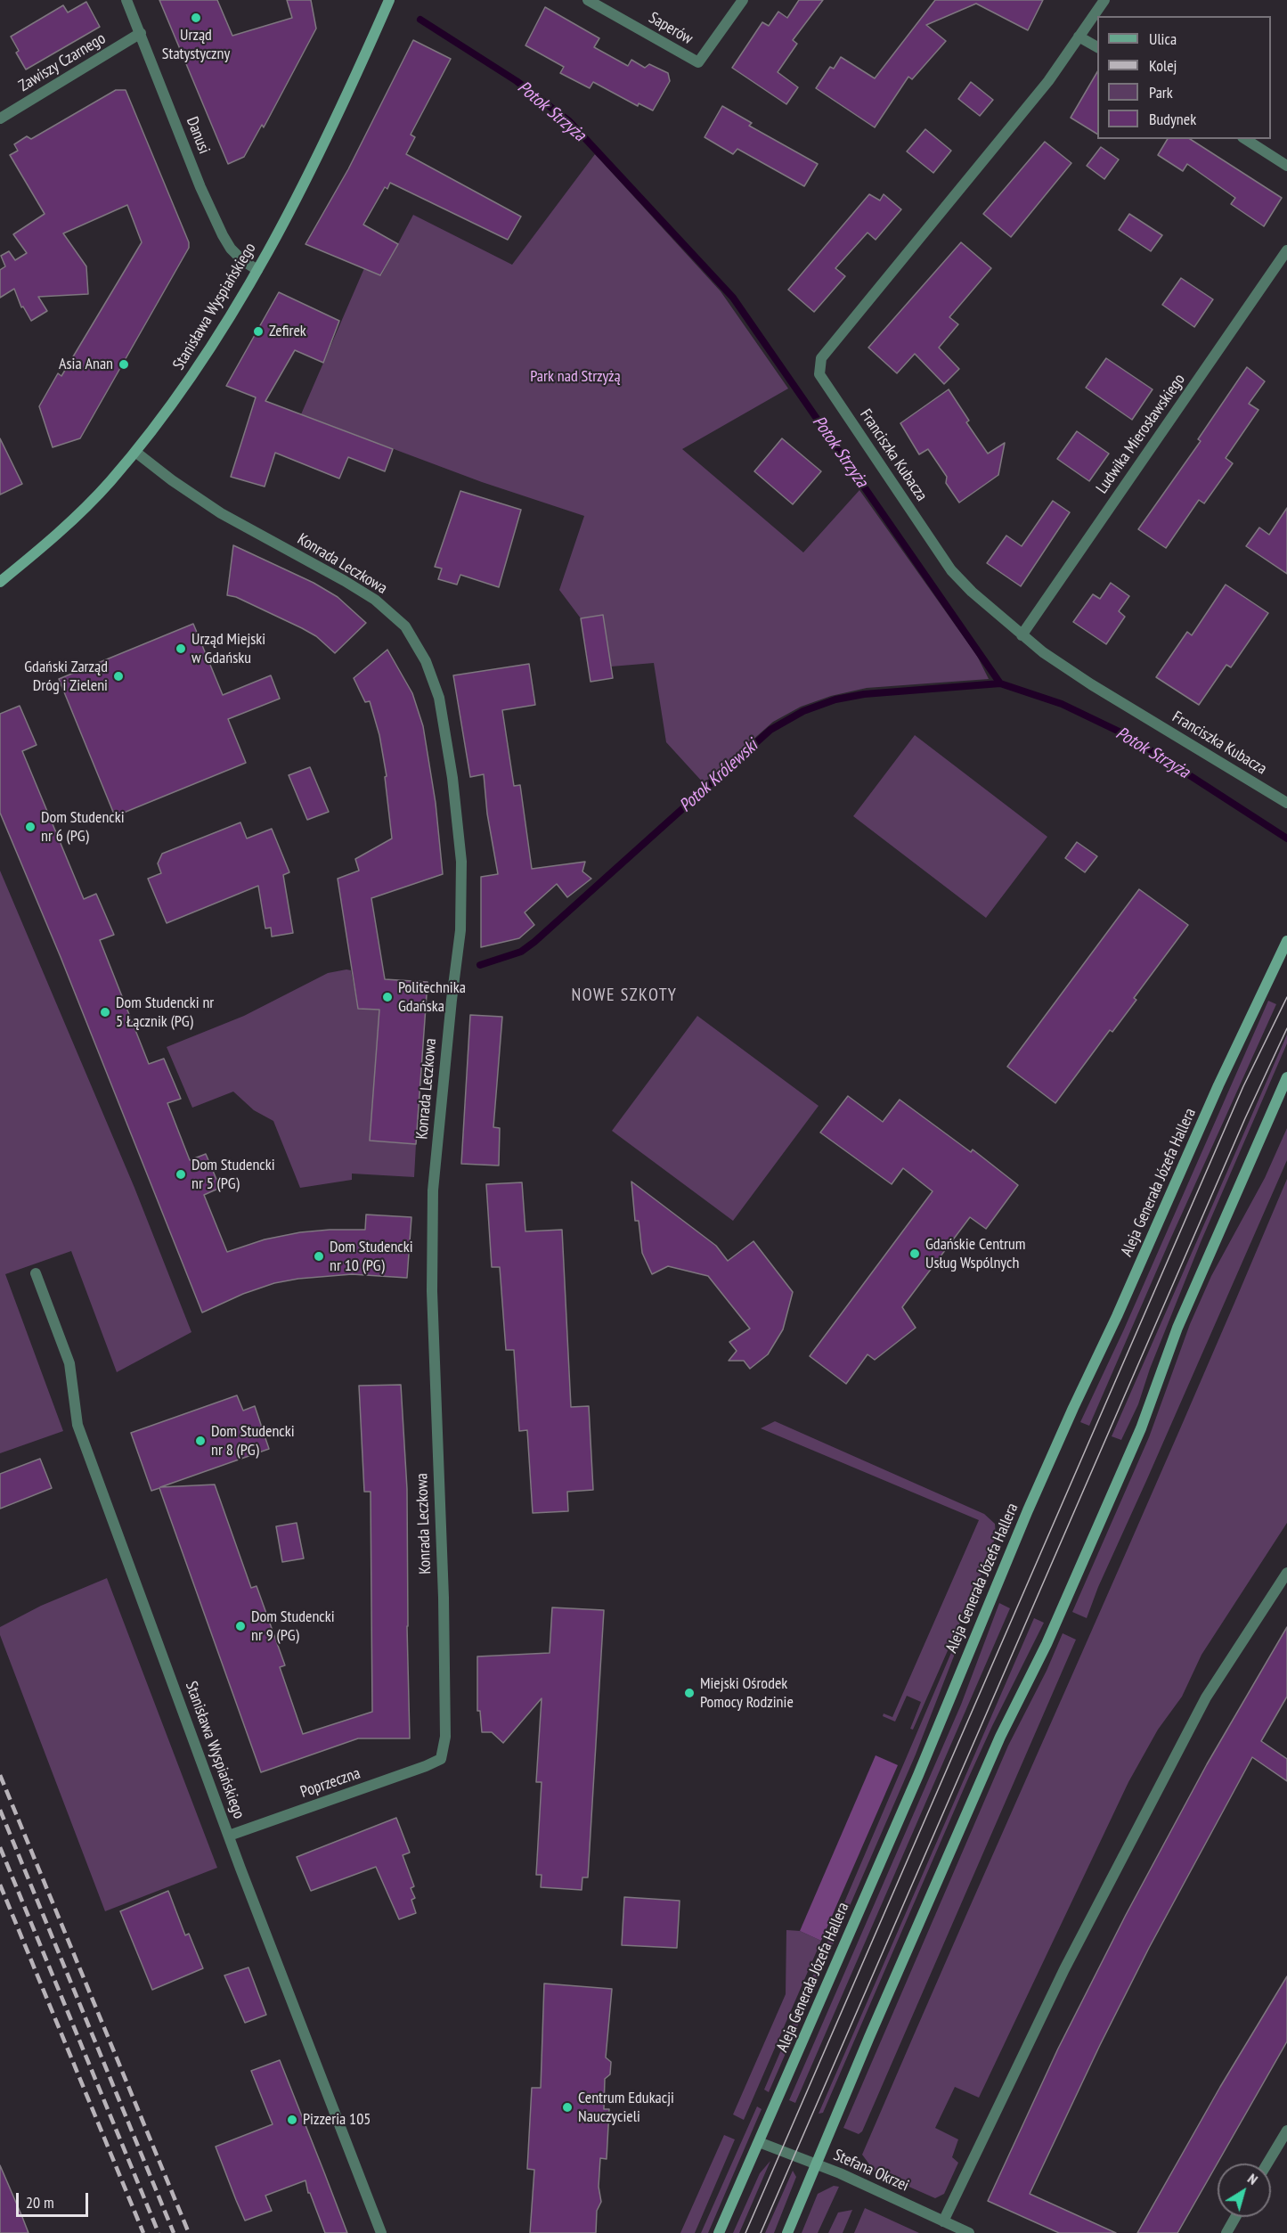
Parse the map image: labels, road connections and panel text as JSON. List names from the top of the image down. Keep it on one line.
{"streets":{"main road":["Stanisława Wyspiańskiego","Aleja Generała Józefa Hallera"],"street":["Saperów","Zawiszy Czarnego","Danusi","Ludwika Mierosławskiego","Franciszka Kubacza","Konrada Leczkowa","Poprzeczna","Stefana Okrzei"]},"crossings":[["Zawiszy Czarnego","Danusi"],["Danusi","Stanisława Wyspiańskiego"],["Stanisława Wyspiańskiego","Konrada Leczkowa"],["Stanisława Wyspiańskiego","Poprzeczna"],["Ludwika Mierosławskiego","Franciszka Kubacza"],["Konrada Leczkowa","Poprzeczna"],["Aleja Generała Józefa Hallera","Stefana Okrzei"]],"districts":["NOWE SZKOTY"],"water":["Potok Strzyża","Potok Królewski"],"parks":["Park nad Strzyżą"],"places":["Urząd Statystyczny","Zefirek","Asia Anan","Urząd Miejski w Gdańsku","Gdański Zarząd Dróg i Zieleni","Dom Studencki nr 6 (PG)","Politechnika Gdańska","Dom Studencki nr 5 Łącznik (PG)","Dom Studencki nr 5 (PG)","Gdańskie Centrum Usług Wspólnych","Dom Studencki nr 10 (PG)","Dom Studencki nr 8 (PG)","Dom Studencki nr 9 (PG)","Miejski Ośrodek Pomocy Rodzinie","Centrum Edukacji Nauczycieli","Pizzeria 105"],"legend":["Ulica","Kolej","Park","Budynek"],"scale_bar":"20 m","north":"top right"}
